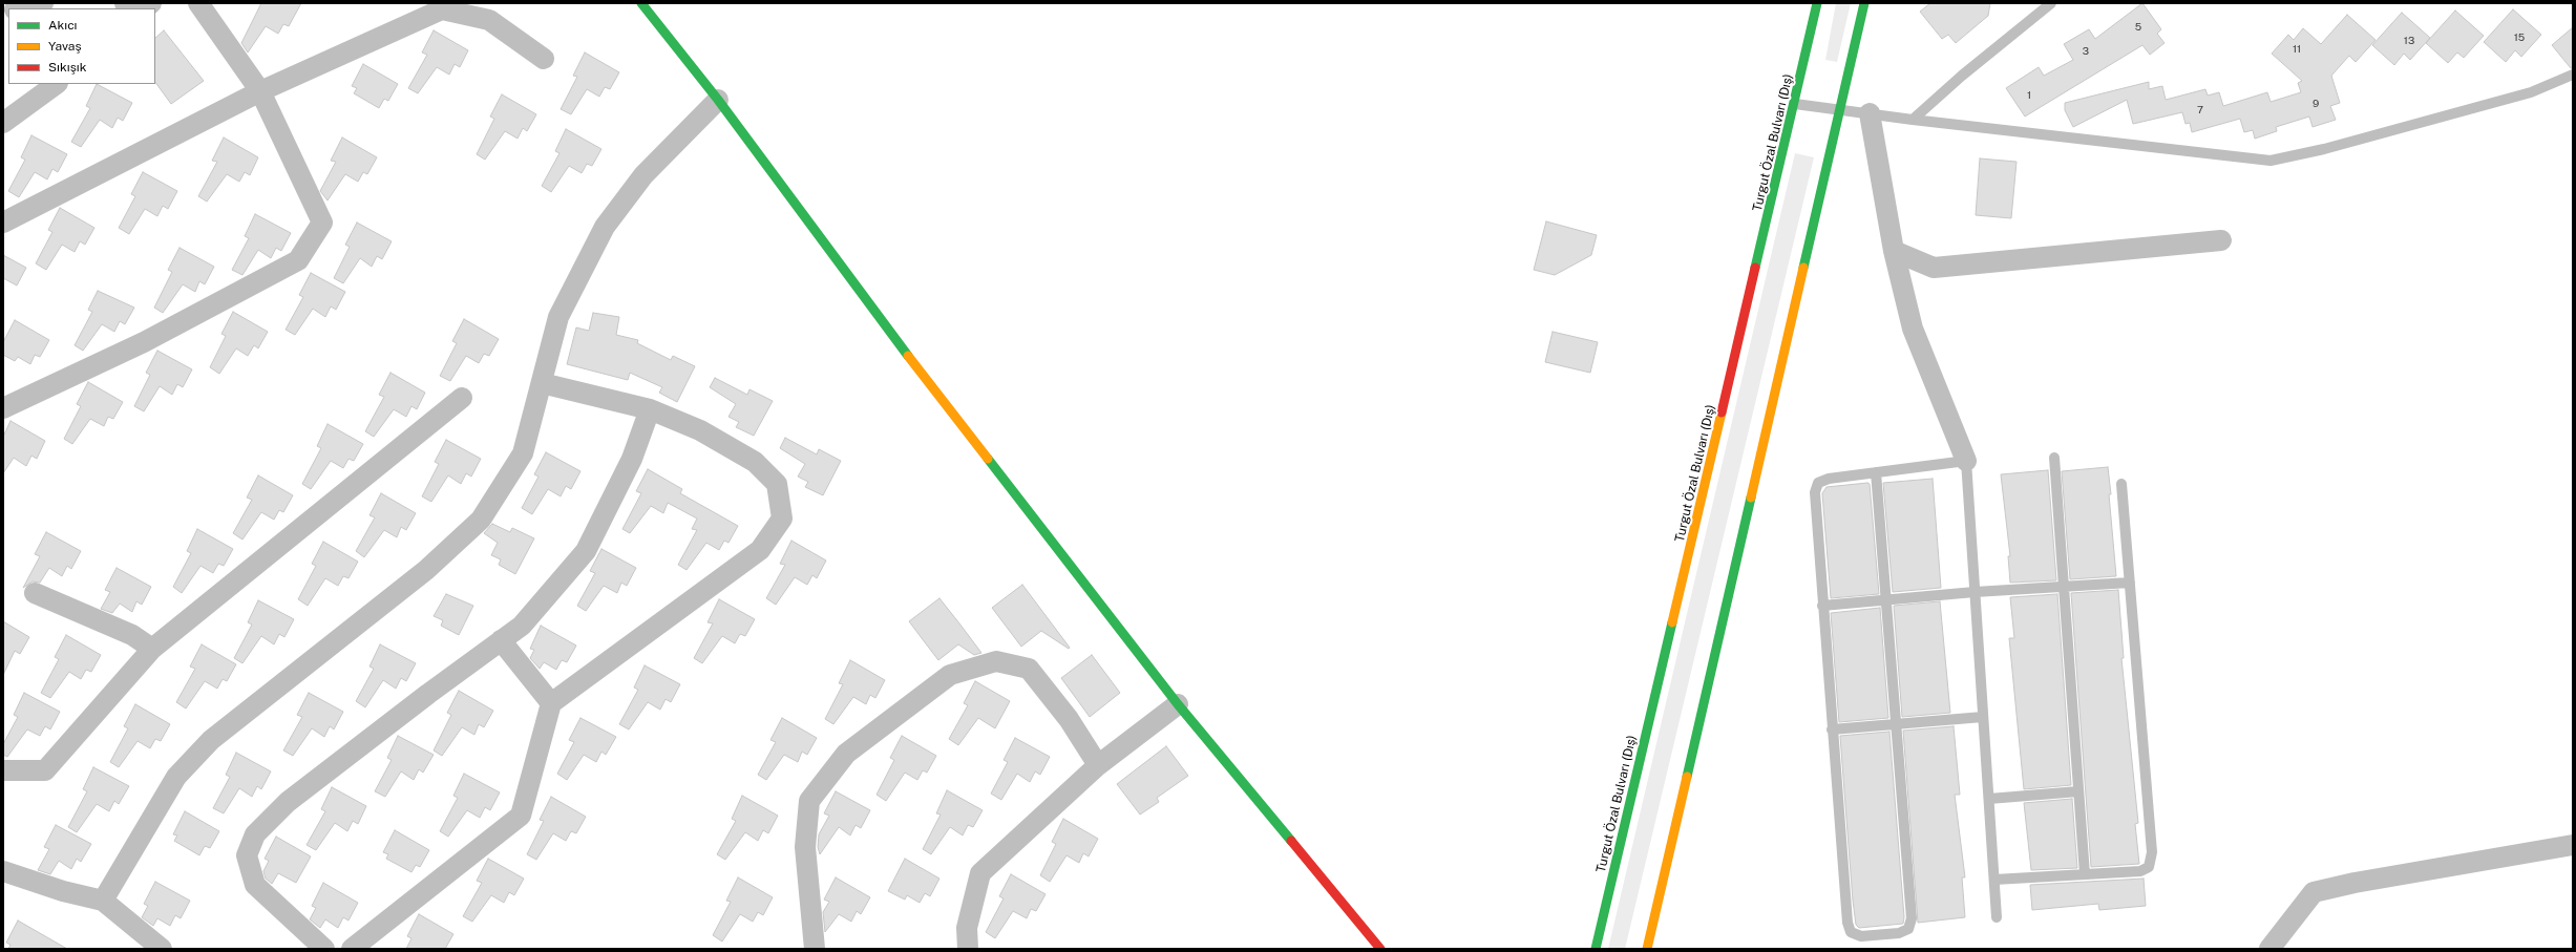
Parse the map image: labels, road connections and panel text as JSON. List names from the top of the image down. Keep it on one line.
{"streets":{"main road":["Turgut Özal Bulvarı (Dış)"]},"house_numbers":["5","15","13","11","3","1","9","7"],"legend":["Akıcı","Yavaş","Sıkışık"]}
